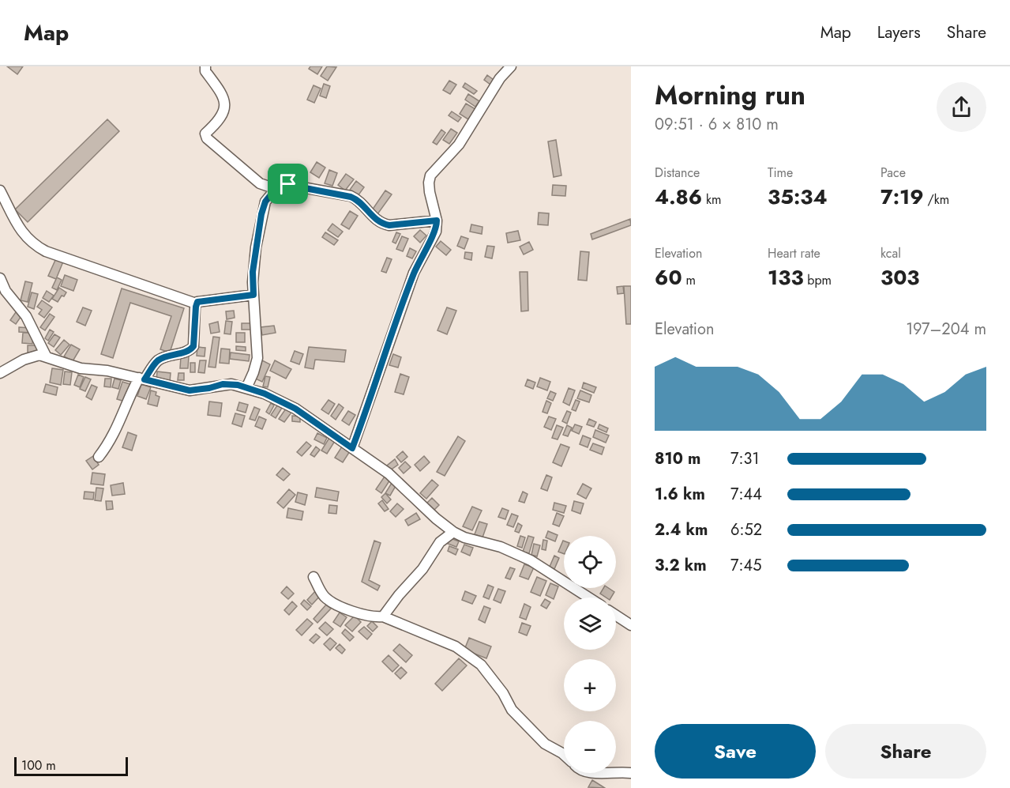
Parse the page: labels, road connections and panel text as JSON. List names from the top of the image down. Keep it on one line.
{"scale_bar":"100 m","page":{"header":"Map","nav":["Map","Layers","Share"],"heading":["Morning run","09:51 · 6 × 810 m"],"stats":[["Distance","4.86 km"],["Time","35:34"],["Pace","7:19 /km"],["Elevation","60 m"],["Heart rate","133 bpm"],["kcal","303"]],"chart":["Elevation","197–204 m"],"list":[{"name":"810 m","note":"7:31"},{"name":"1.6 km","note":"7:44"},{"name":"2.4 km","note":"6:52"},{"name":"3.2 km","note":"7:45"}],"map_buttons":["+","−"],"buttons":["Save","Share"],"scale":"100 m"}}
